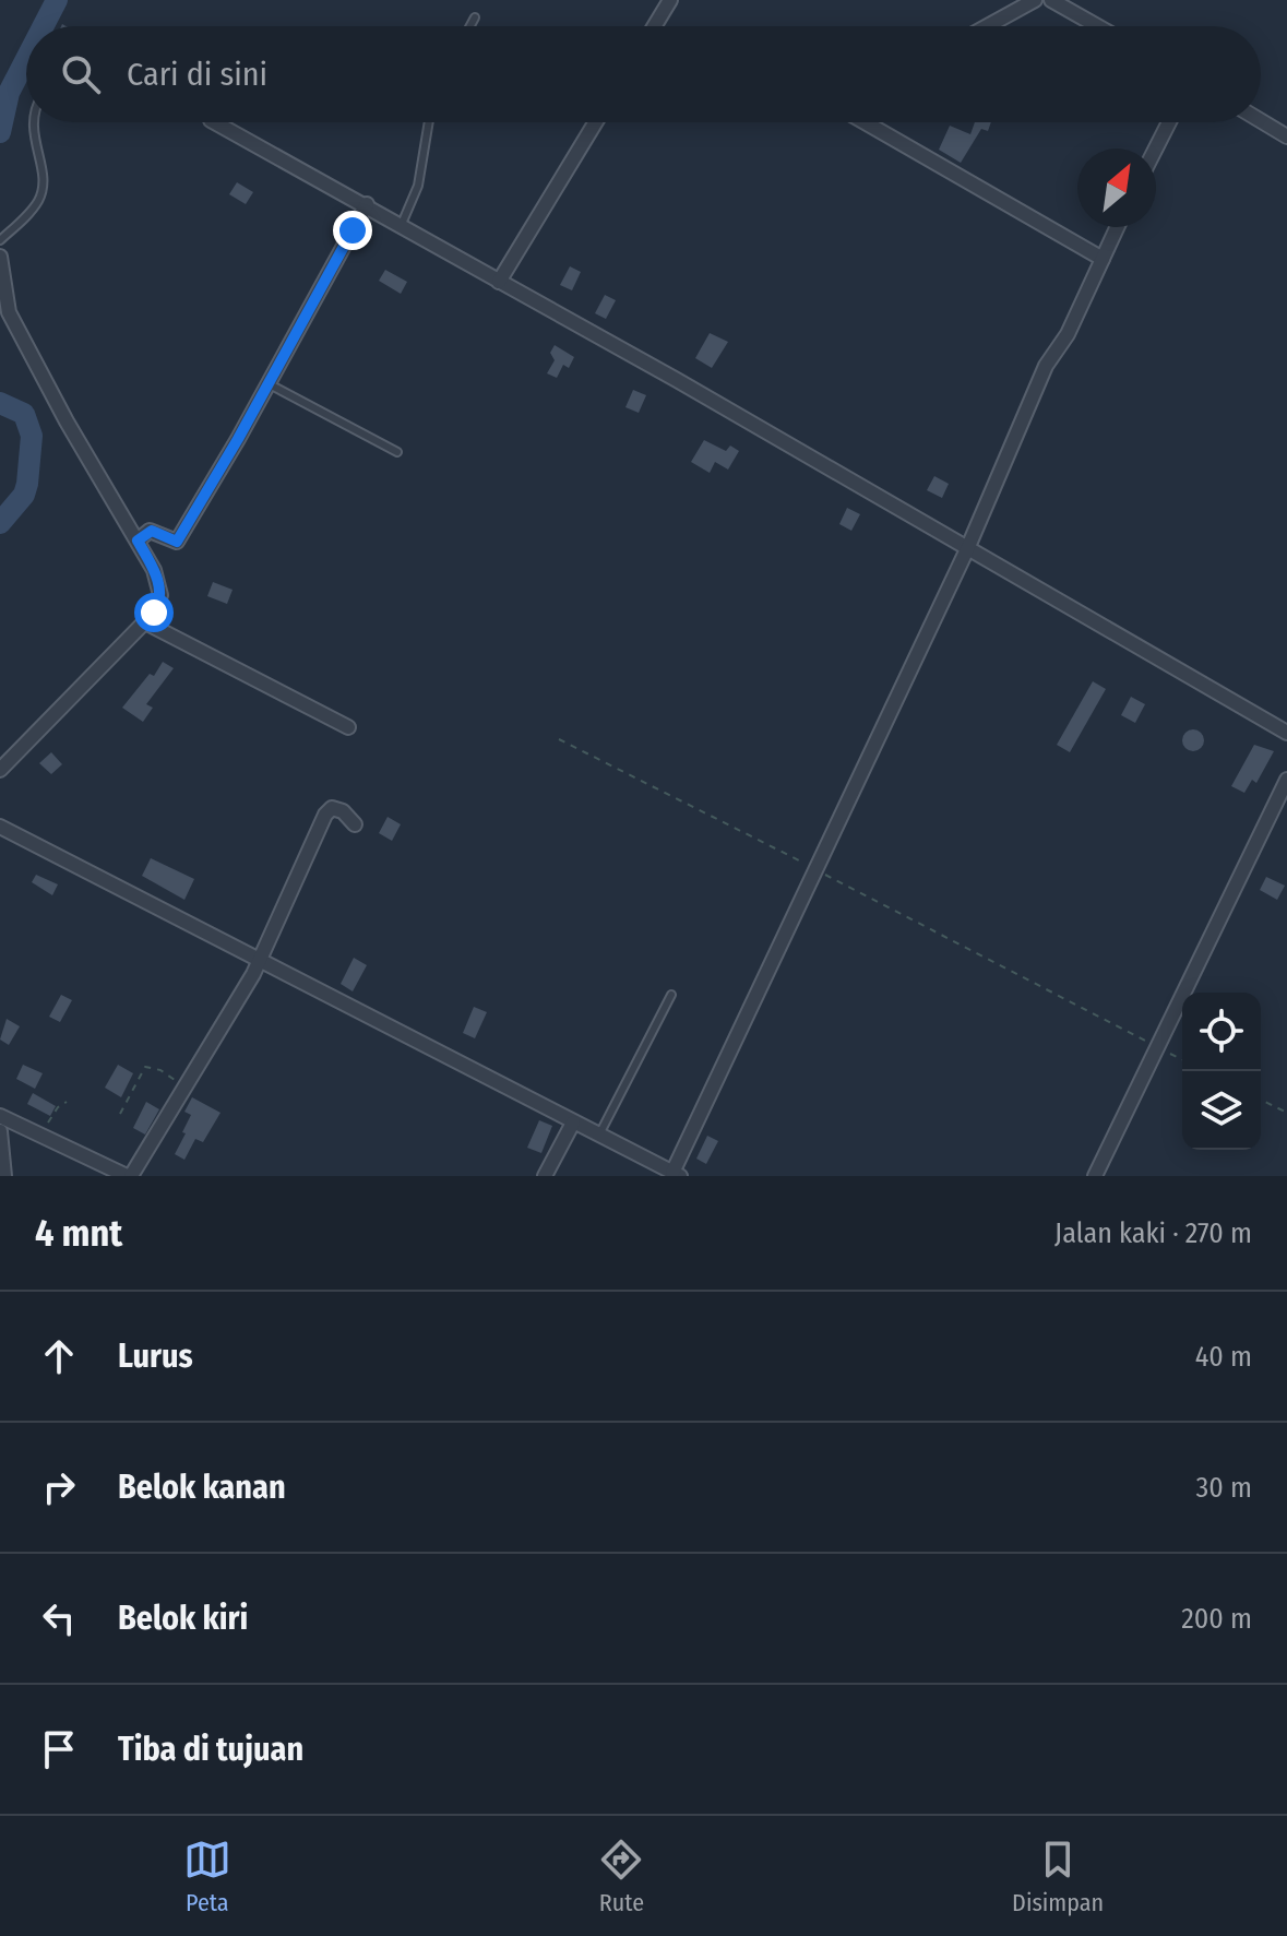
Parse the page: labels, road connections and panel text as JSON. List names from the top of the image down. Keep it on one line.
{"north":"top right","page":{"search":"Cari di sini","heading":["4 mnt","Jalan kaki · 270 m"],"list":[["Lurus","40 m"],["Belok kanan","30 m"],["Belok kiri","200 m"],"Tiba di tujuan"],"nav":["Peta","Rute","Disimpan"]}}
